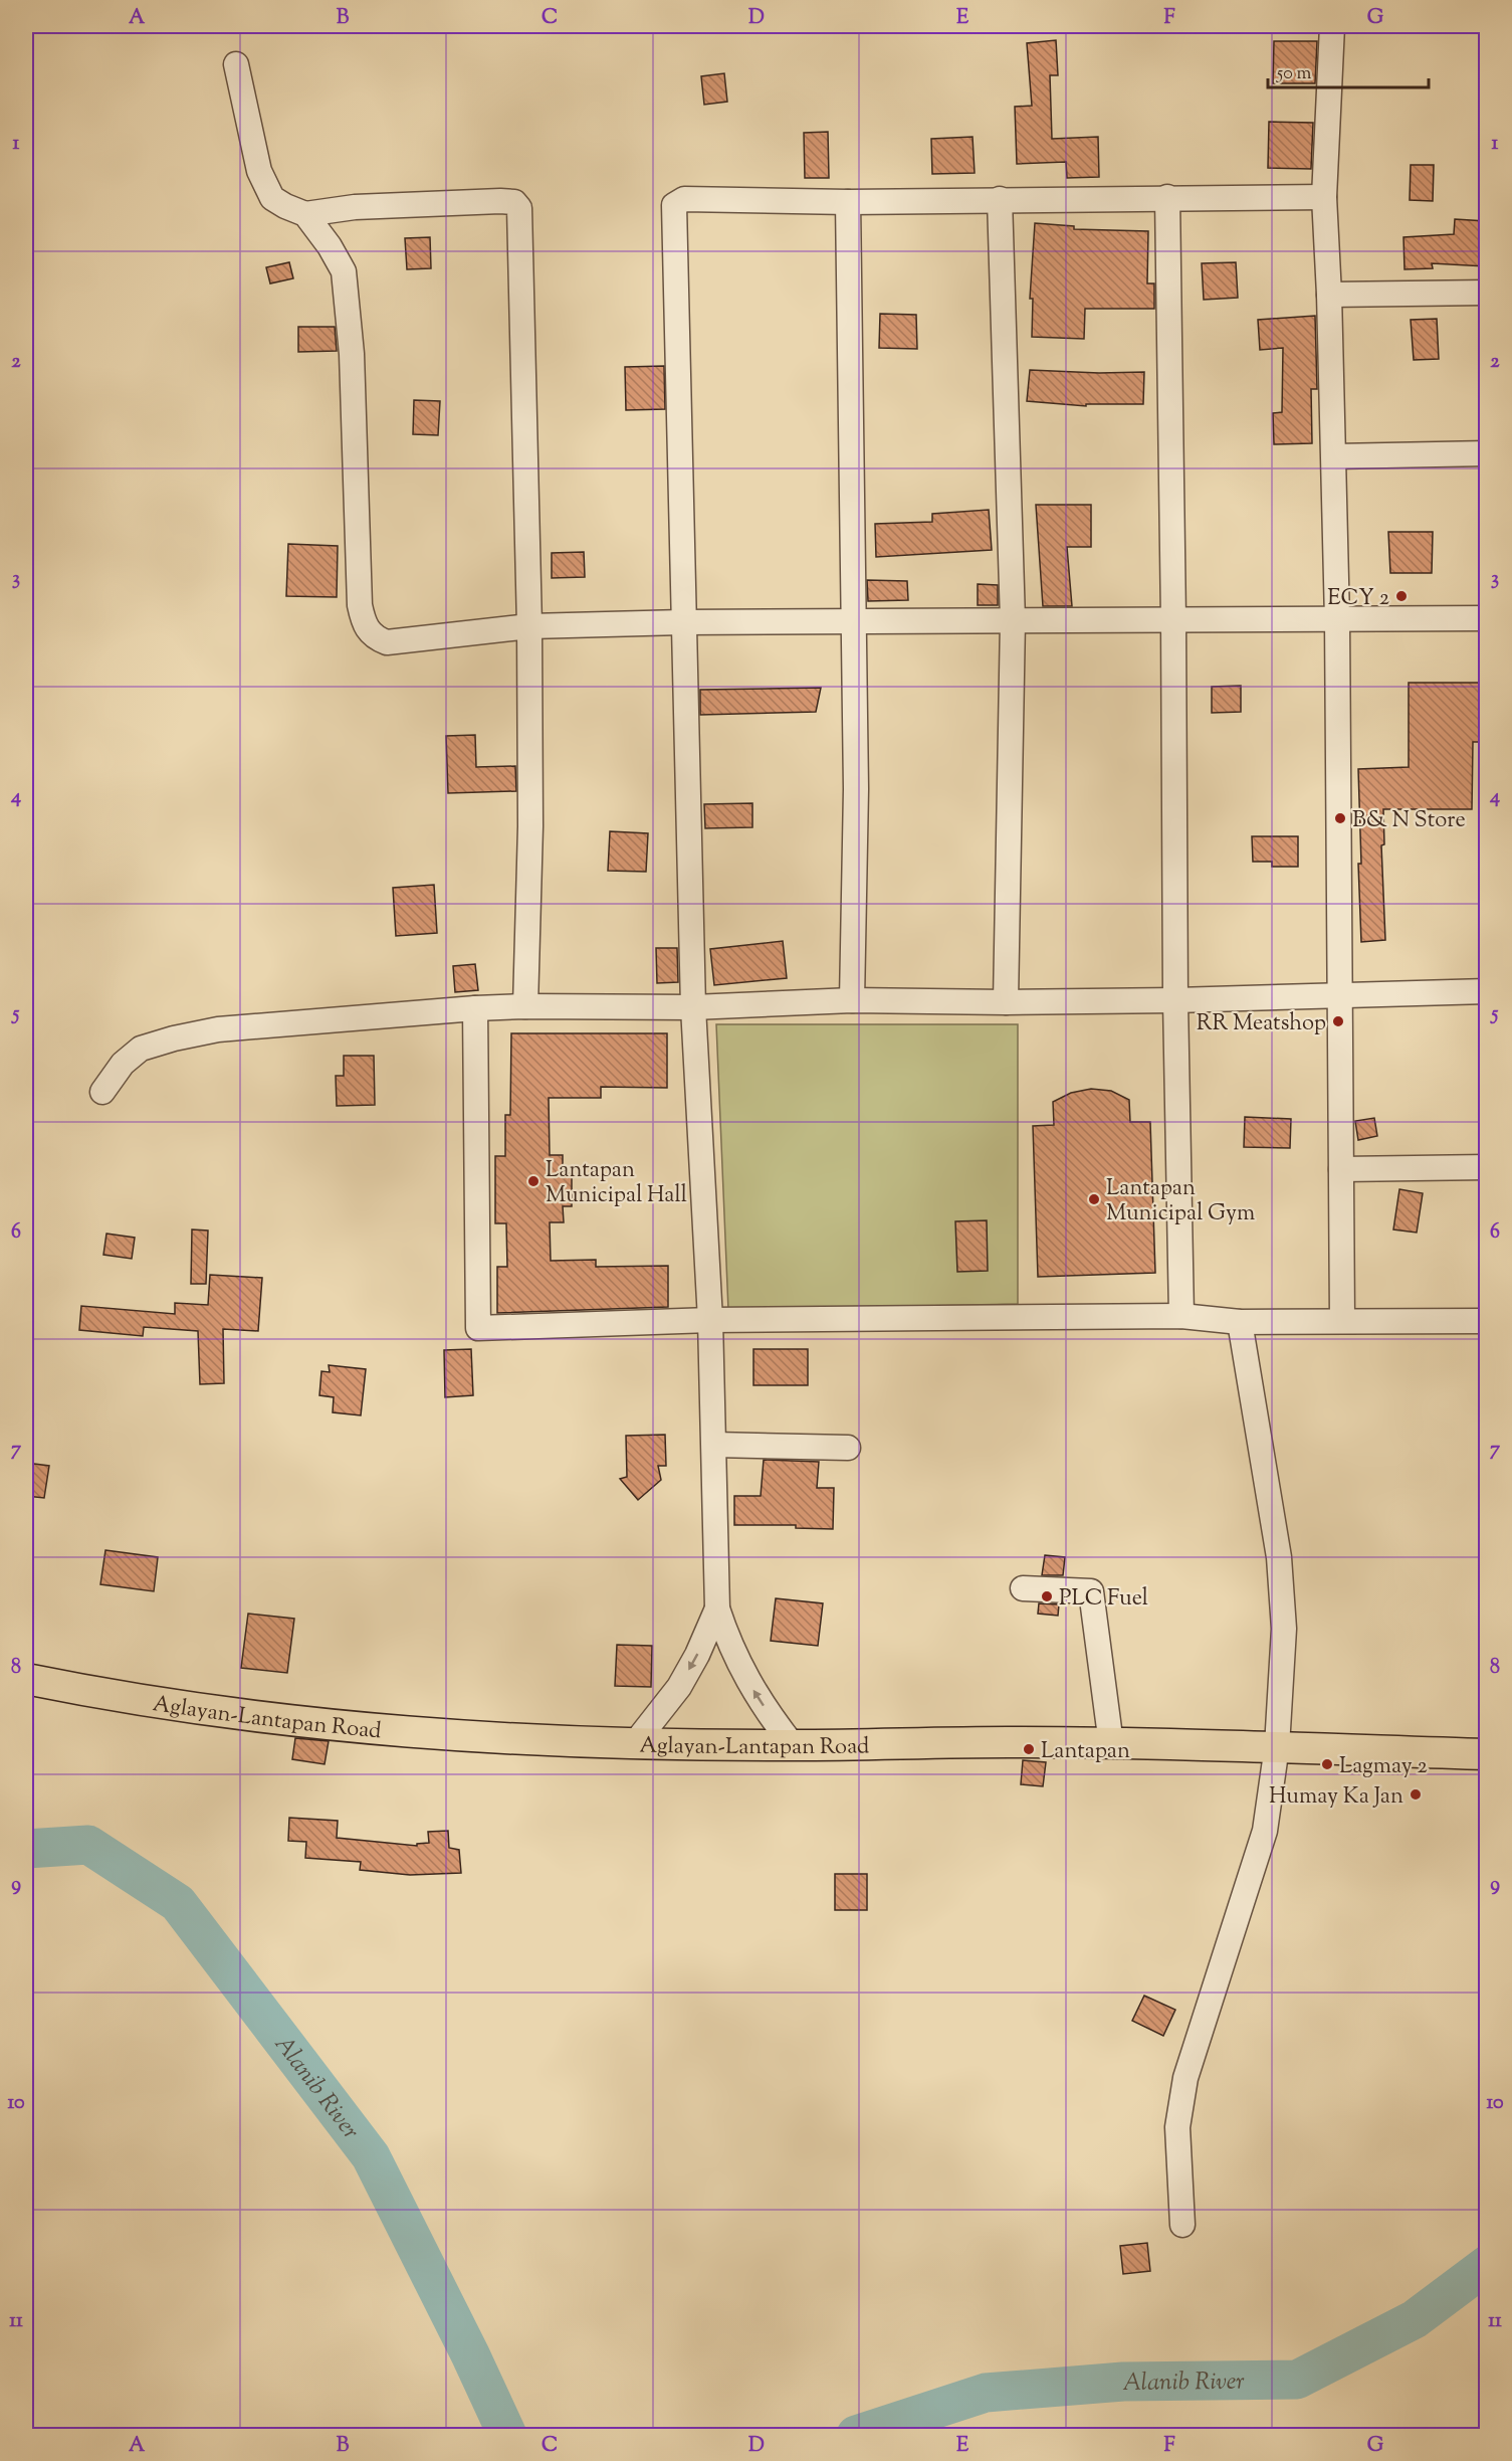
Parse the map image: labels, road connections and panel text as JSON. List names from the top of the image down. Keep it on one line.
{"streets":{"main road":["Aglayan-Lantapan Road"]},"water":["Alanib River"],"places":["ECY 2","B& N Store","RR Meatshop","Lantapan Municipal Hall","Lantapan Municipal Gym","PLC Fuel","Lantapan","Lagmay 2","Humay Ka Jan"],"scale_bar":"50 m","grid":{"columns":["A","B","C","D","E","F","G"],"rows":["1","2","3","4","5","6","7","8","9","10","11"]}}
